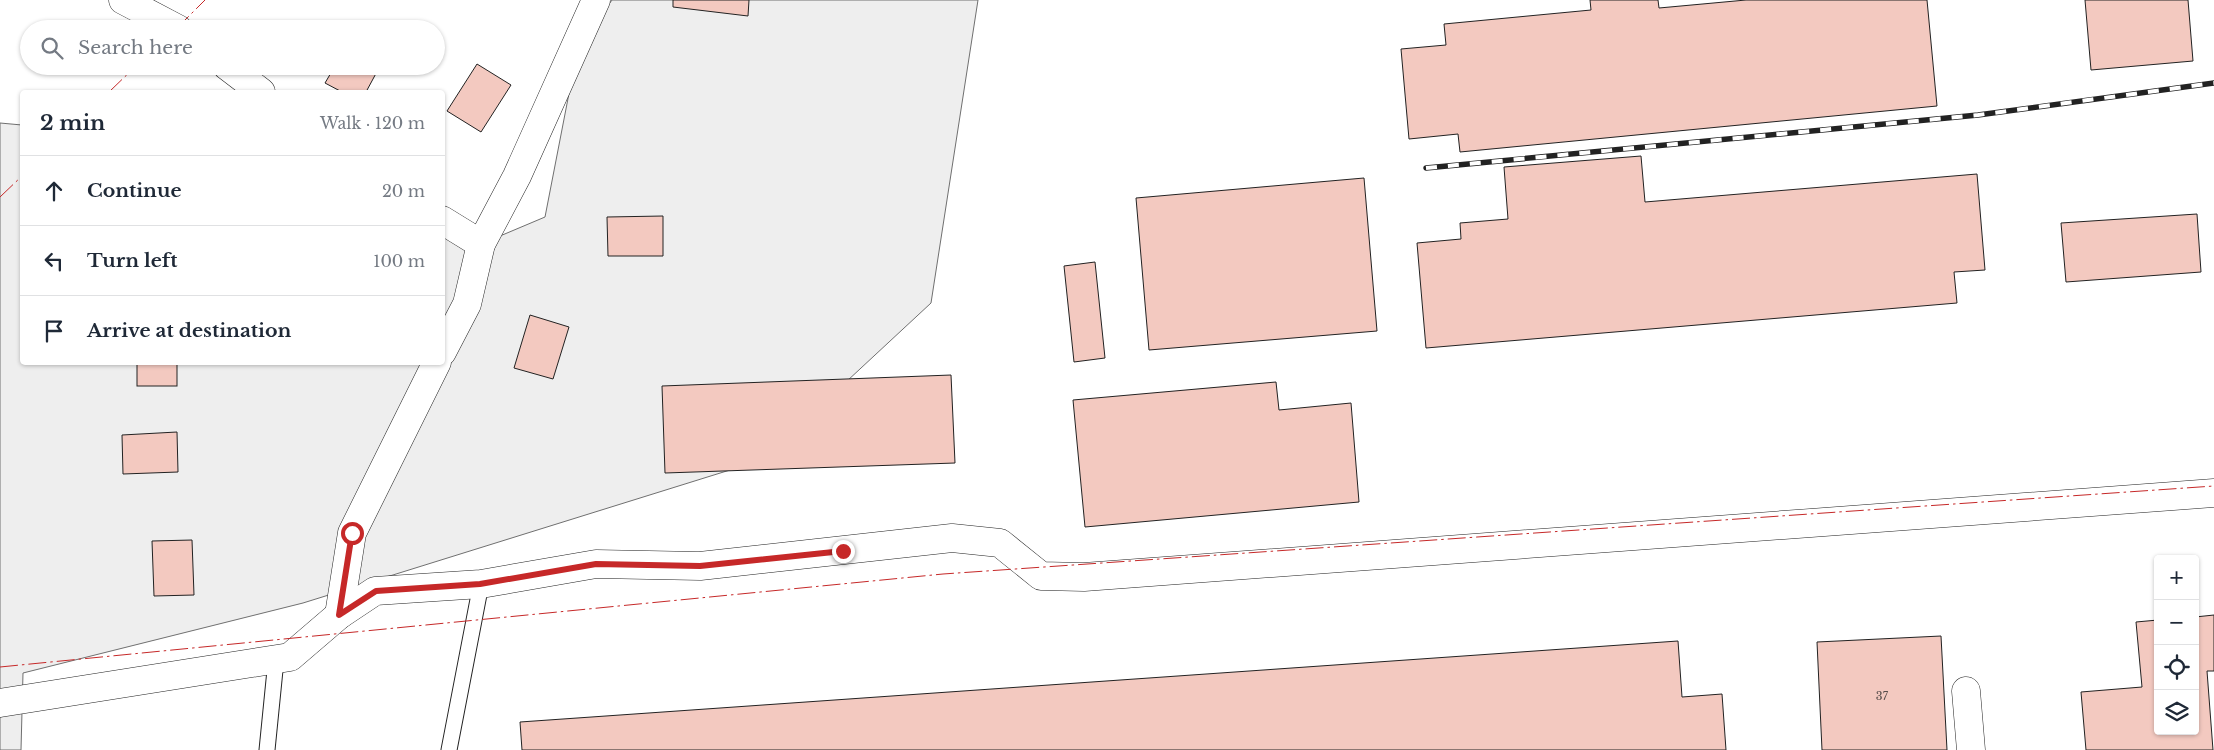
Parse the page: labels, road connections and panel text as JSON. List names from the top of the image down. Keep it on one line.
{"house_numbers":["37"],"page":{"search":"Search here","heading":["2 min","Walk · 120 m"],"list":[["Continue","20 m"],["Turn left","100 m"],"Arrive at destination"],"map_buttons":["+","−"]}}
